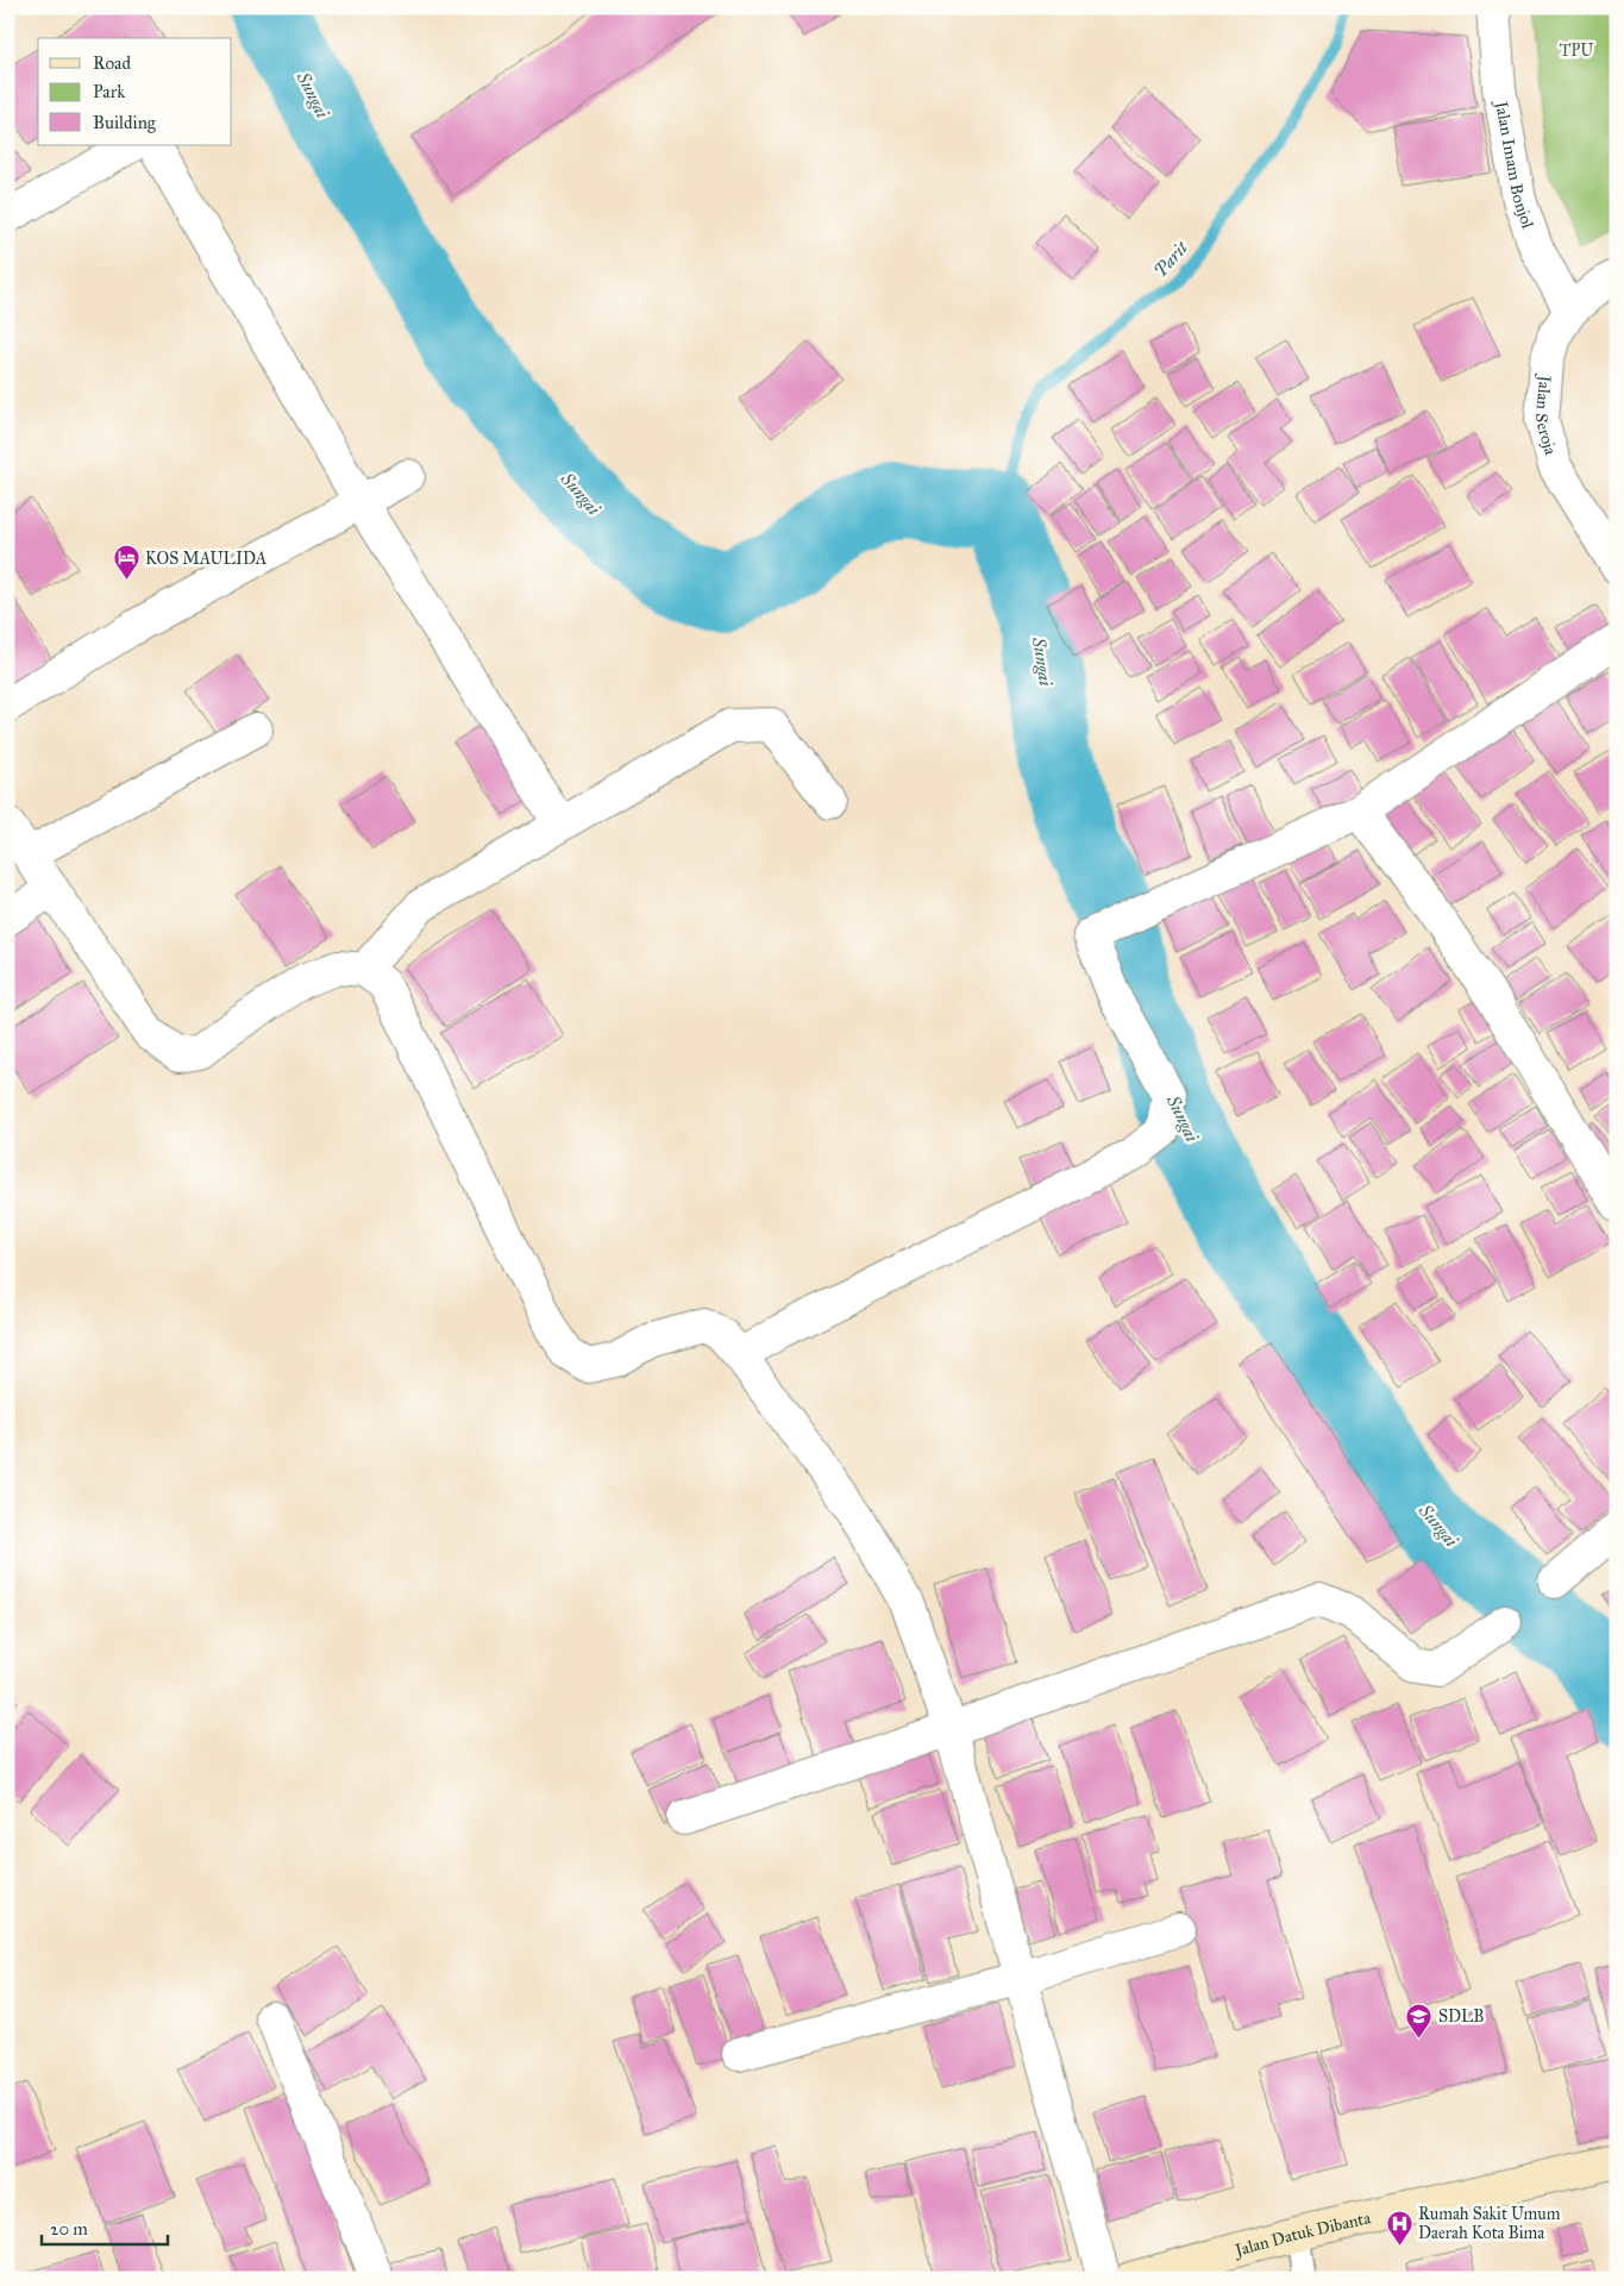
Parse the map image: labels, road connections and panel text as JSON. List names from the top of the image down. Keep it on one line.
{"streets":{"main road":["Jalan Datuk Dibanta"],"street":["Jalan Imam Bonjol","Jalan Seroja"]},"crossings":[["Jalan Imam Bonjol","Jalan Seroja"]],"water":["Sungai","Parit"],"parks":["TPU"],"places":{"hotel":["KOS MAULIDA"],"school or university":["SDLB"],"hospital":["Rumah Sakit Umum Daerah Kota Bima"]},"legend":["Road","Park","Building"],"scale_bar":"20 m"}
